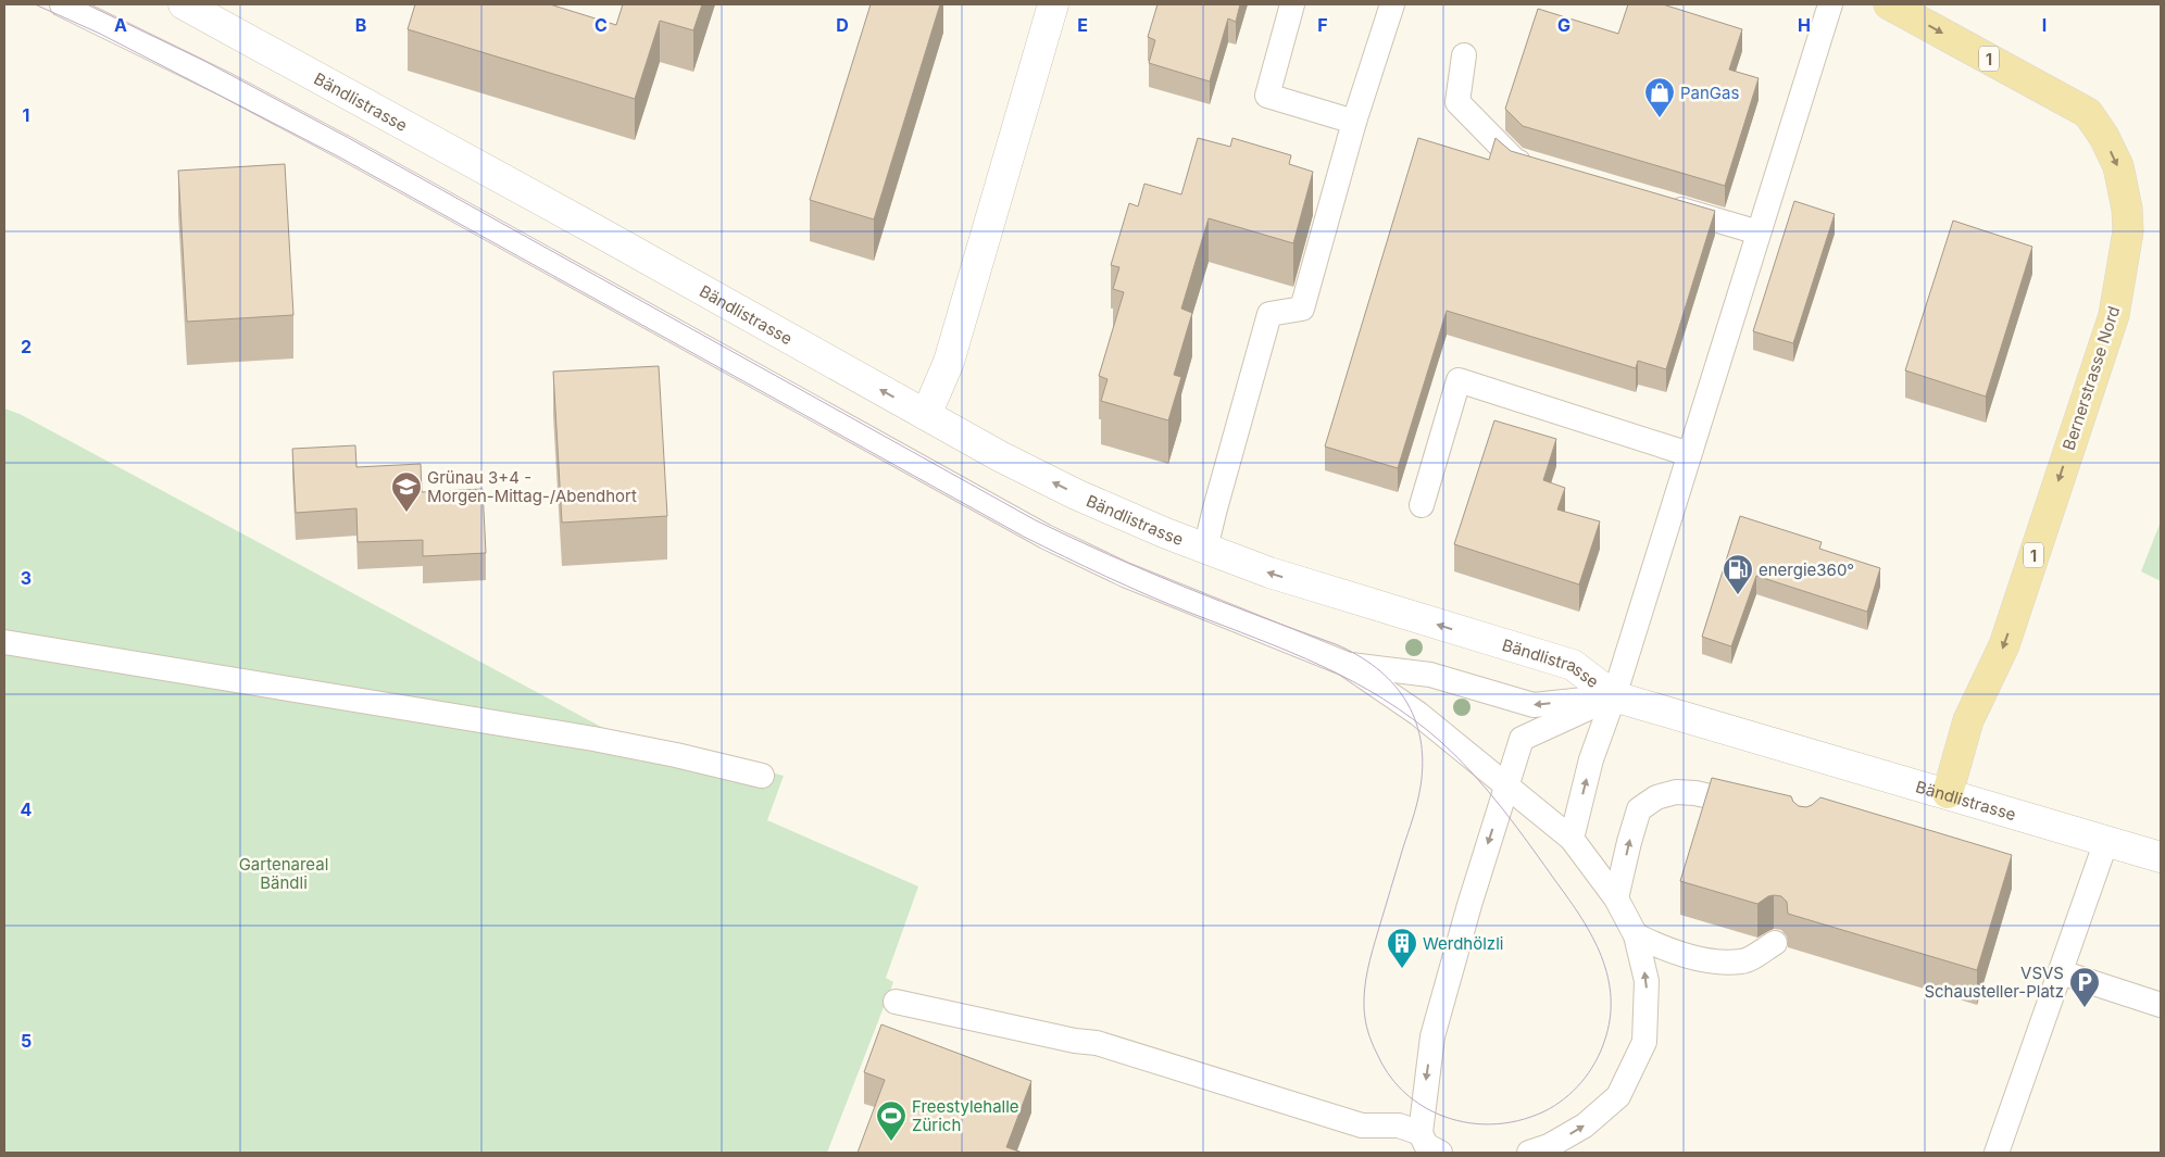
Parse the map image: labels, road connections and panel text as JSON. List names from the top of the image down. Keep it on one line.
{"streets":{"main road":["1","Bernerstrasse Nord"],"street":["Bändlistrasse"]},"crossings":[["Bändlistrasse","Bernerstrasse Nord"]],"one_way":["Bändlistrasse","Bernerstrasse Nord"],"parks":["Gartenareal Bändli"],"places":{"shop":["PanGas"],"school or university":["Grünau 3+4 - Morgen-Mittag-/Abendhort"],"fuel station":["energie360°"],"building":["Werdhölzli"],"parking":["VSVS Schausteller-Platz"],"sports":["Freestylehalle Zürich"]},"grid":{"columns":["A","B","C","D","E","F","G","H","I"],"rows":["1","2","3","4","5"]}}
